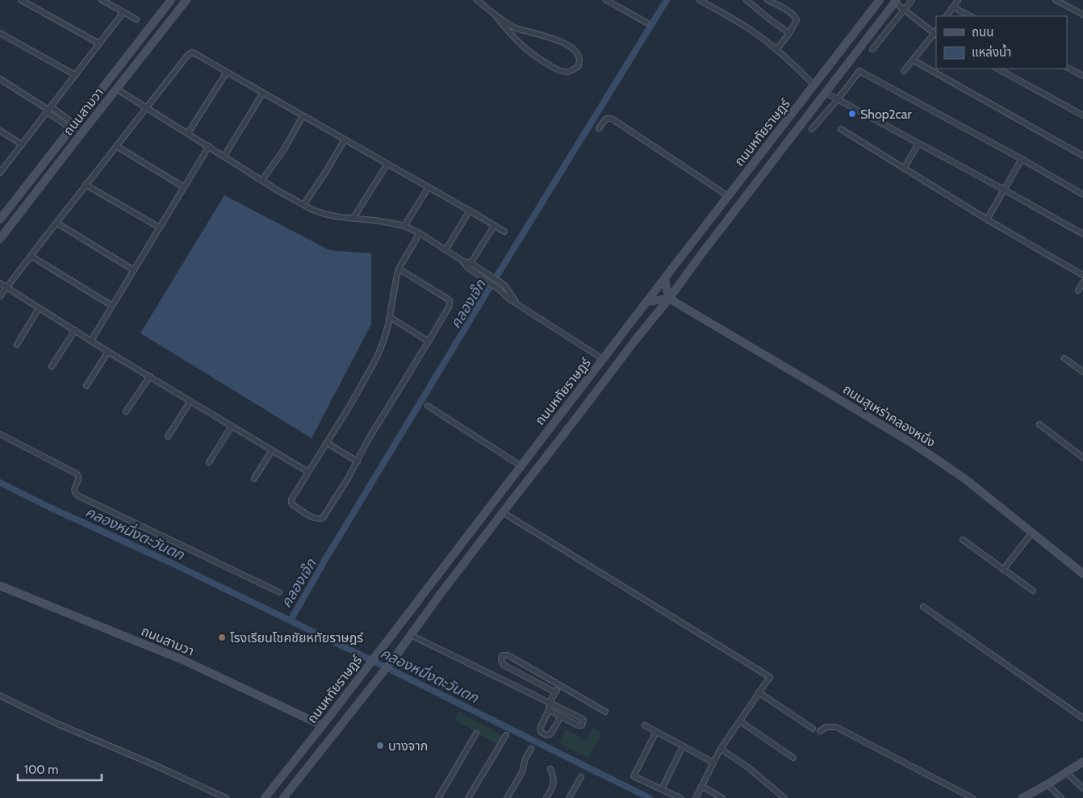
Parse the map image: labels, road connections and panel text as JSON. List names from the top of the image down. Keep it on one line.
{"streets":{"main road":["ถนนสามวา","ถนนหทัยราษฎร์","ถนนสุเหร่าคลองหนึ่ง"]},"crossings":[["ถนนสามวา","ถนนหทัยราษฎร์"],["ถนนหทัยราษฎร์","ถนนสุเหร่าคลองหนึ่ง"]],"water":["คลองเจ๊ก","คลองหนึ่งตะวันตก"],"places":["Shop2car","โรงเรียนโชคชัยหทัยราษฎร์","บางจาก"],"legend":["ถนน","แหล่งน้ำ"],"scale_bar":"100 m"}
